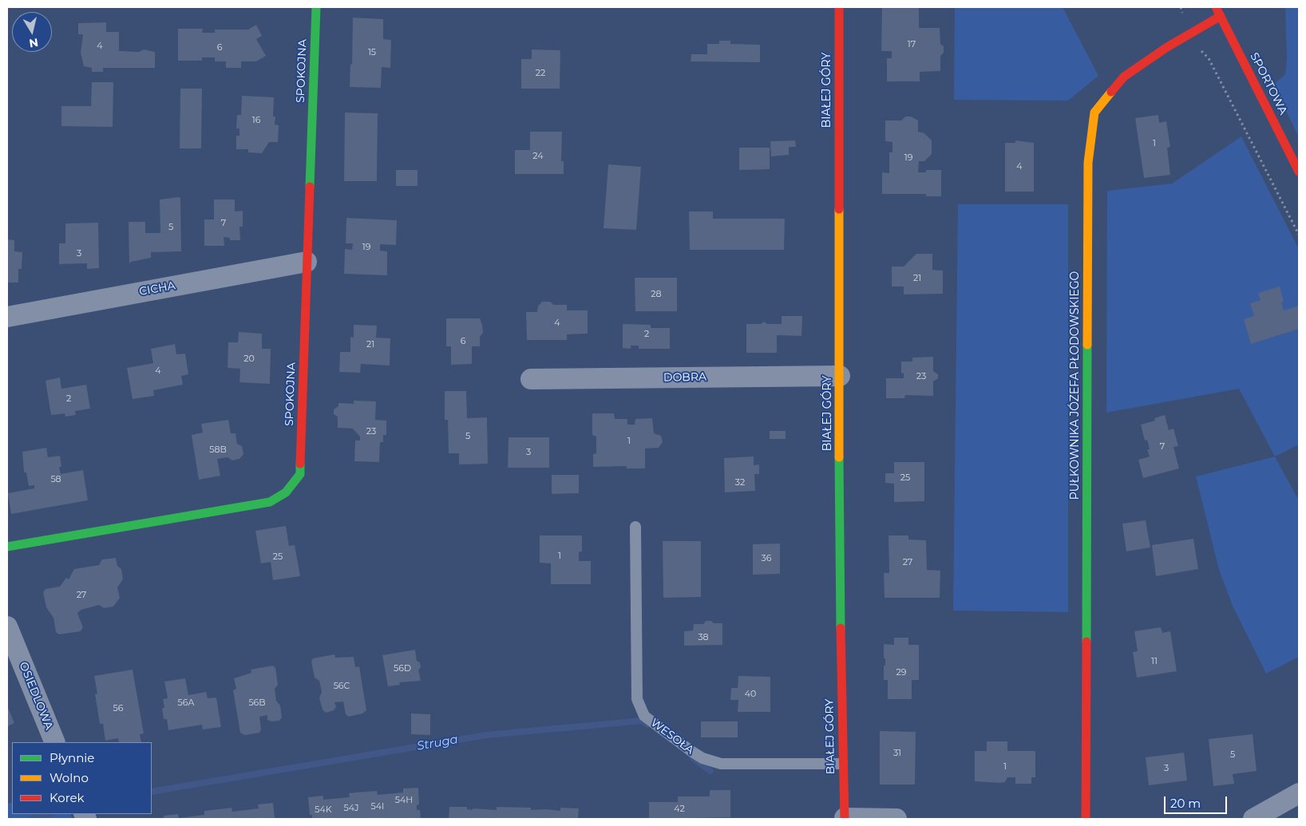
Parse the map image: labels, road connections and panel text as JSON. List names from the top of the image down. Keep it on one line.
{"streets":{"street":["SPOKOJNA","SPORTOWA","BIAŁEJ GÓRY","CICHA","DOBRA","PUŁKOWNIKA JÓZEFA PŁODOWSKIEGO","OSIEDLOWA"],"lane":["WESOŁA"]},"crossings":[["SPOKOJNA","CICHA"],["SPORTOWA","PUŁKOWNIKA JÓZEFA PŁODOWSKIEGO"],["BIAŁEJ GÓRY","DOBRA"],["BIAŁEJ GÓRY","WESOŁA"]],"water":["Struga"],"house_numbers":["17","4","6","15","22","16","1","24","19","4","7","5","19","3","21","28","4","2","6","21","20","4","23","2","23","5","1","7","58B","3","25","58","32","1","25","36","27","27","38","11","56D","29","56C","40","56A","56B","56","31","5","1","3","54H","54I","54J","42","54K"],"legend":["Płynnie","Wolno","Korek"],"scale_bar":"20 m","north":"bottom"}
